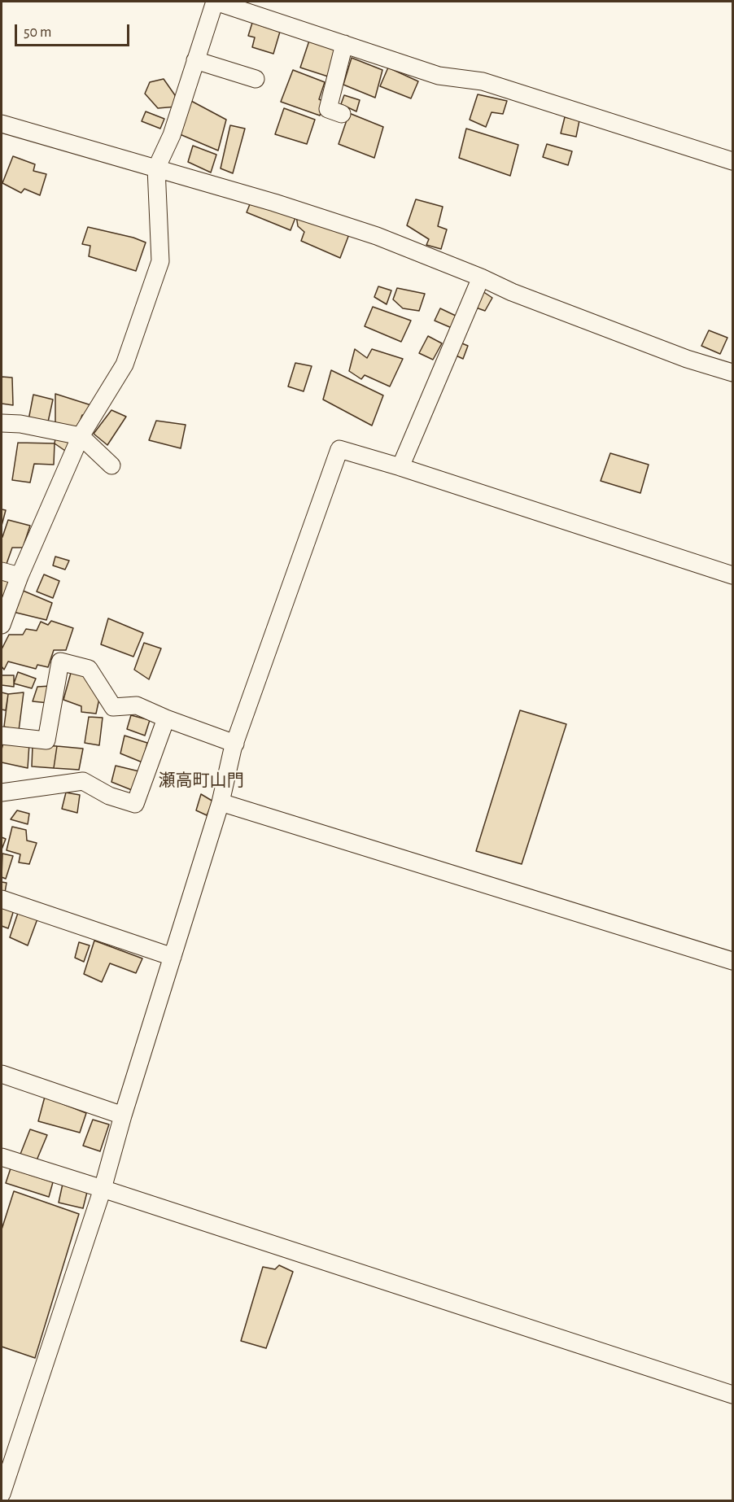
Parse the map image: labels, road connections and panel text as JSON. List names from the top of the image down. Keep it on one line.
{"districts":["瀬高町山門"],"scale_bar":"50 m"}
